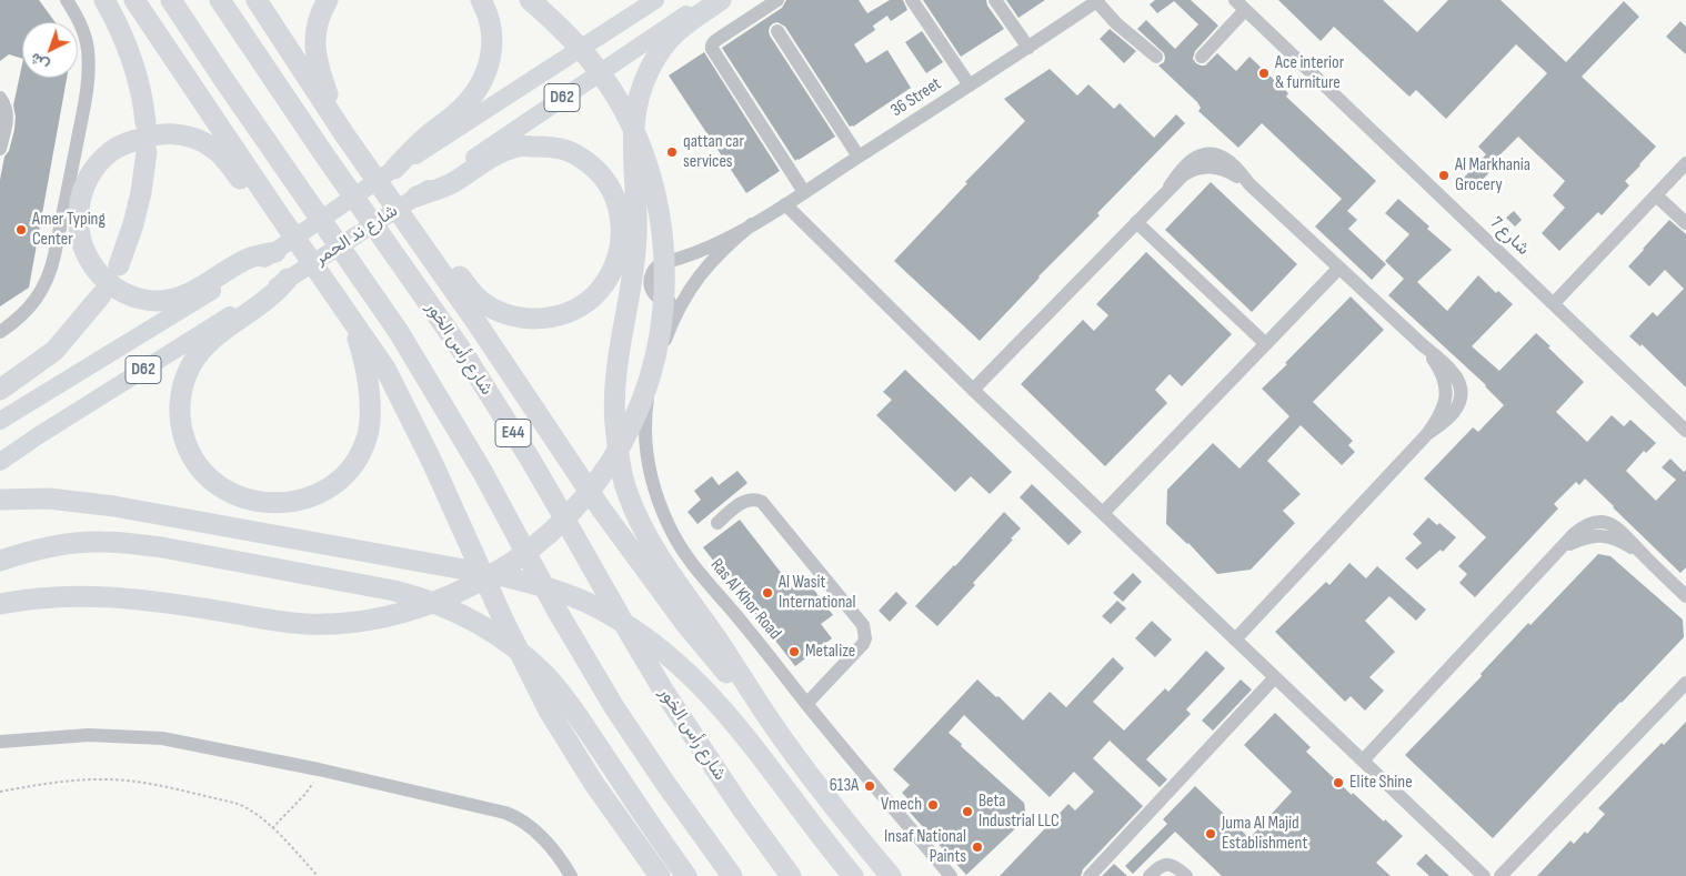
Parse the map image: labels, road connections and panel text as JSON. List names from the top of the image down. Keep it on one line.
{"streets":{"highway":["شارع رأس الخور","E44"],"main road":["D62","شارع ند الحمر"],"street":["36 Street","شارع 7","Ras Al Khor Road"]},"crossings":[["36 Street","Ras Al Khor Road"]],"places":["Ace interior & furniture","qattan car services","Al Markhania Grocery","Amer Typing Center","Al Wasit International","Metalize","Elite Shine","613A","Vmech","Beta Industrial LLC","Juma Al Majid Establishment","Insaf National Paints"],"north":"bottom left"}
